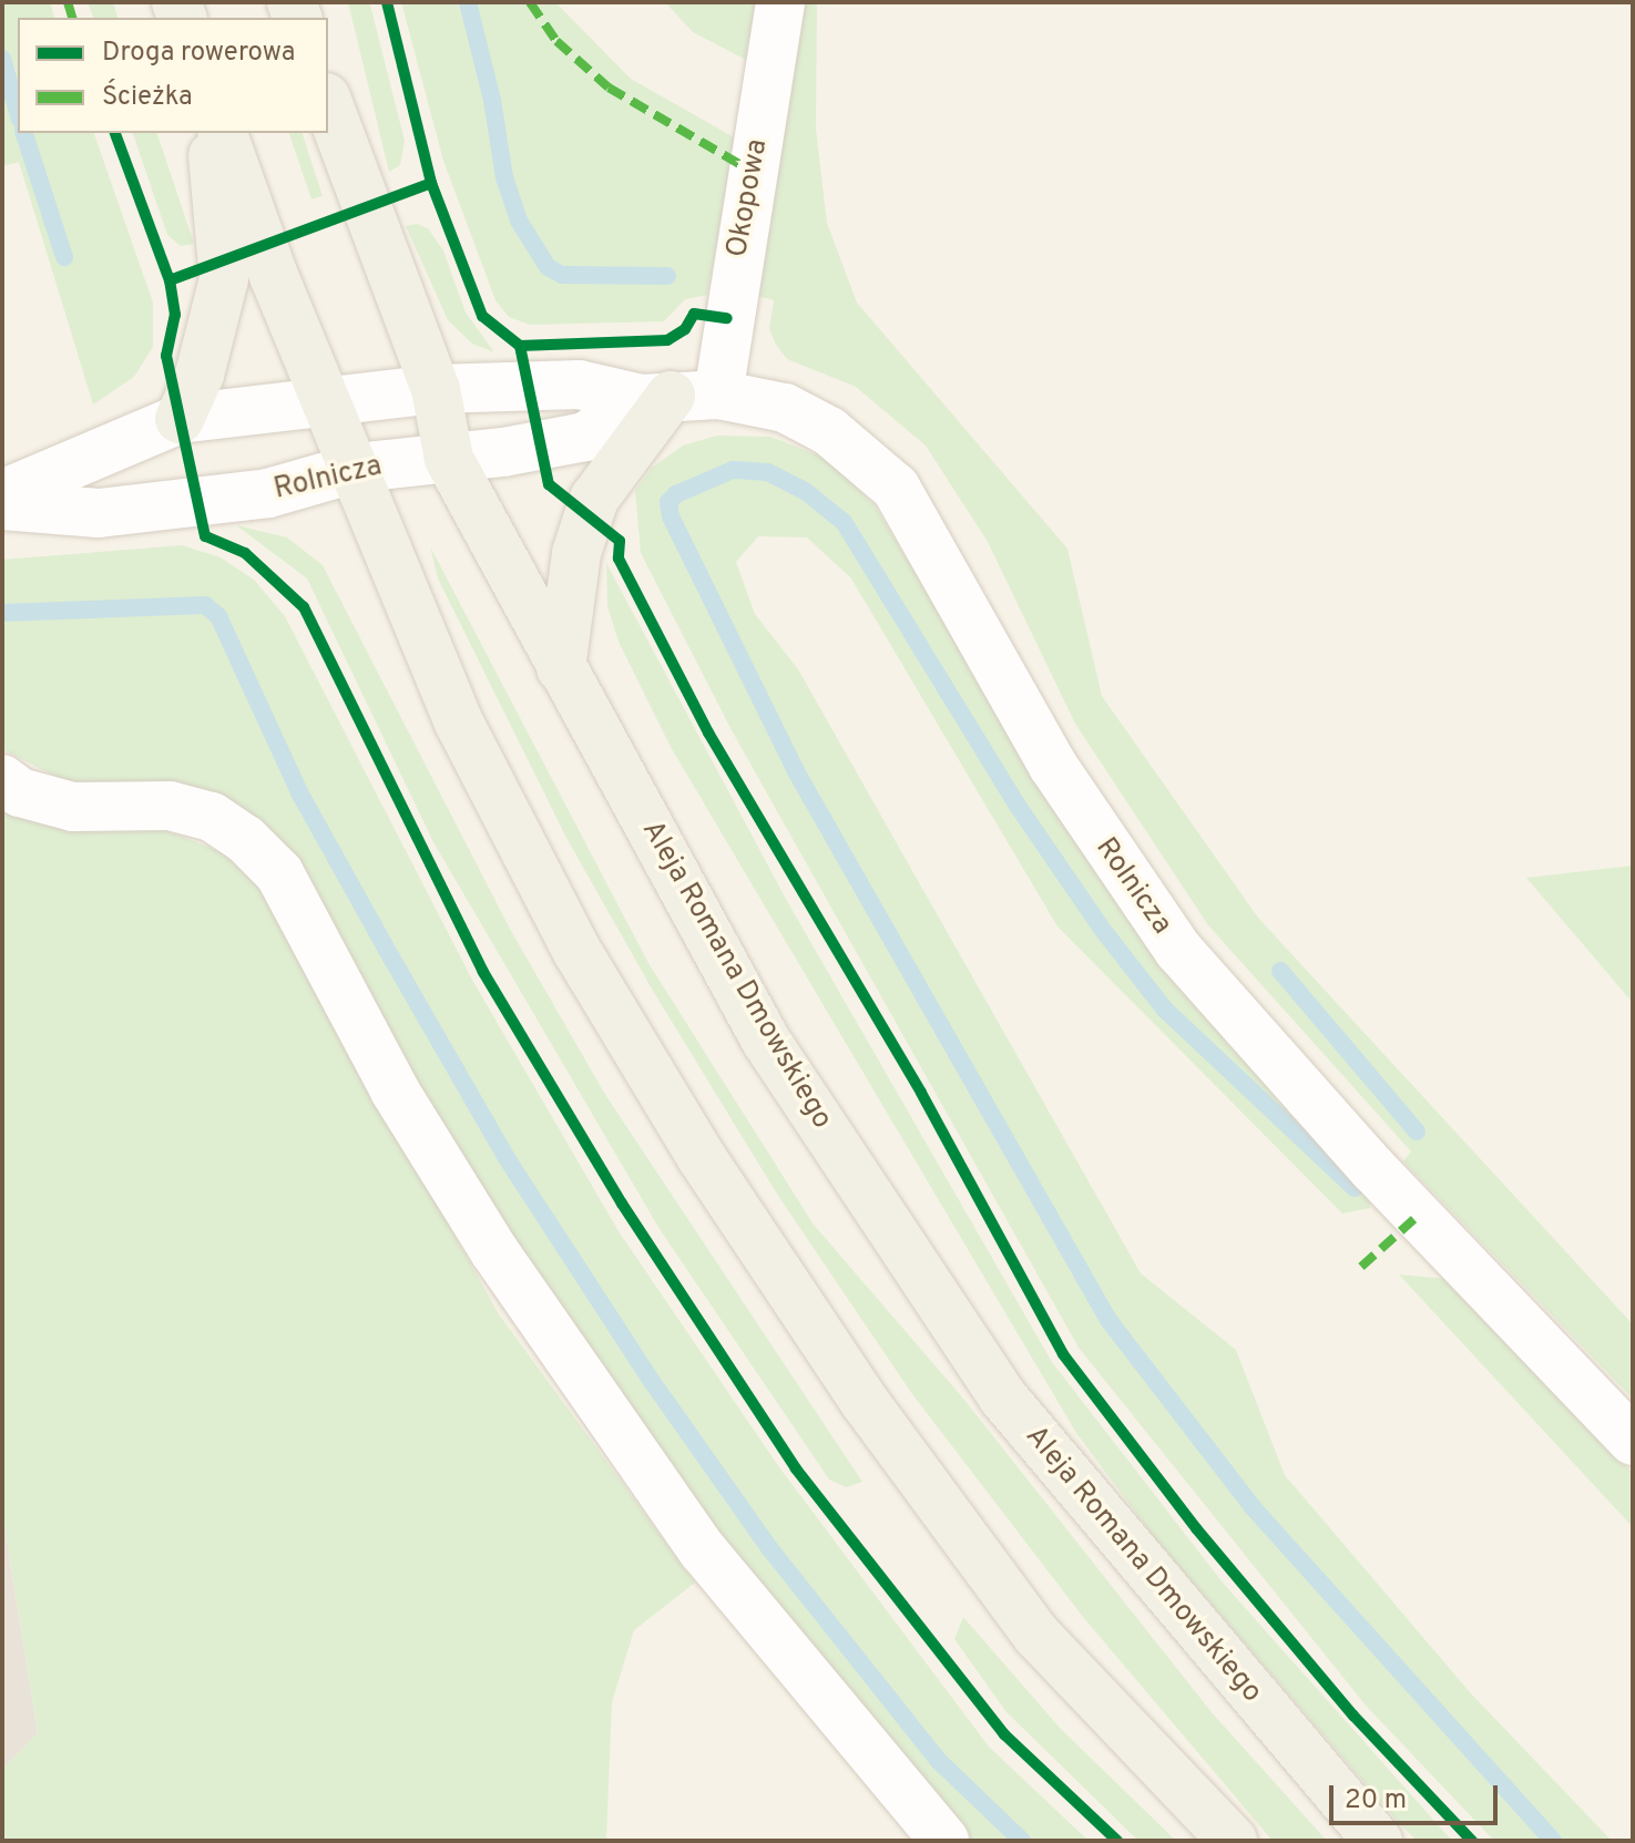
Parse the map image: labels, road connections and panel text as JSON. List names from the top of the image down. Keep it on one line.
{"streets":{"main road":["Aleja Romana Dmowskiego"],"street":["Okopowa","Rolnicza"]},"crossings":[["Okopowa","Rolnicza"],["Rolnicza","Aleja Romana Dmowskiego"]],"legend":["Droga rowerowa","Ścieżka"],"scale_bar":"20 m"}
